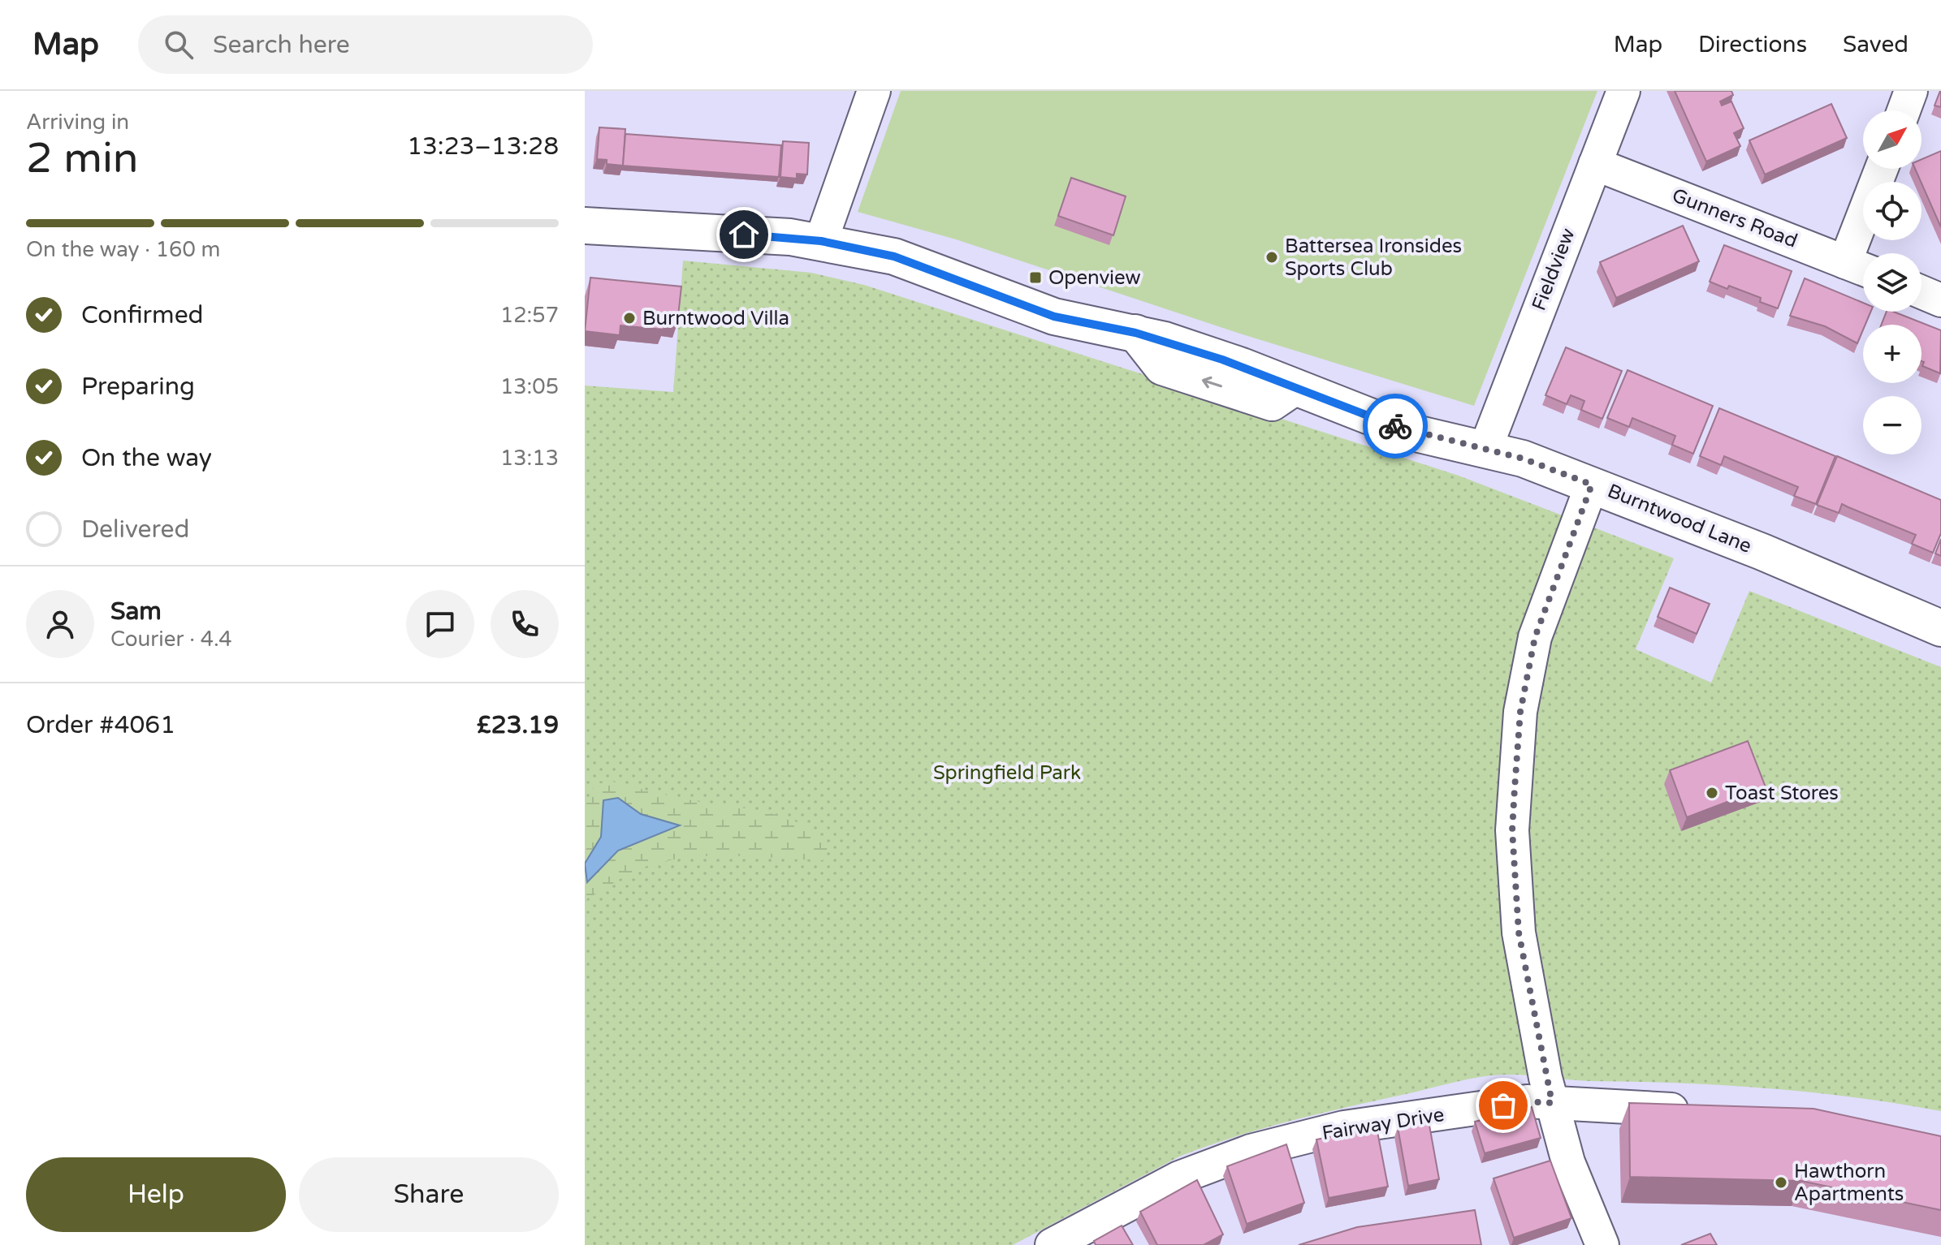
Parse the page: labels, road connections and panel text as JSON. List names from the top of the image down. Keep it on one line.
{"streets":{"main road":["Burntwood Lane"],"street":["Gunners Road","Fieldview","Fairway Drive"]},"crossings":[["Gunners Road","Fieldview"],["Fieldview","Burntwood Lane"]],"parks":["Springfield Park"],"places":{"other":["Battersea Ironsides Sports Club","Burntwood Villa","Toast Stores","Hawthorn Apartments"],"transit":["Openview"]},"north":"top right","page":{"header":"Map","search":"Search here","nav":["Map","Directions","Saved"],"heading":["2 min","Arriving in","13:23–13:28"],"panel":["Sam","Courier · 4.4","Order #4061","£23.19"],"map_buttons":["+","−"],"bar":"On the way · 160 m","list":[["Confirmed","12:57"],["Preparing","13:05"],["On the way","13:13"],"Delivered"],"buttons":["Help","Share"]}}
